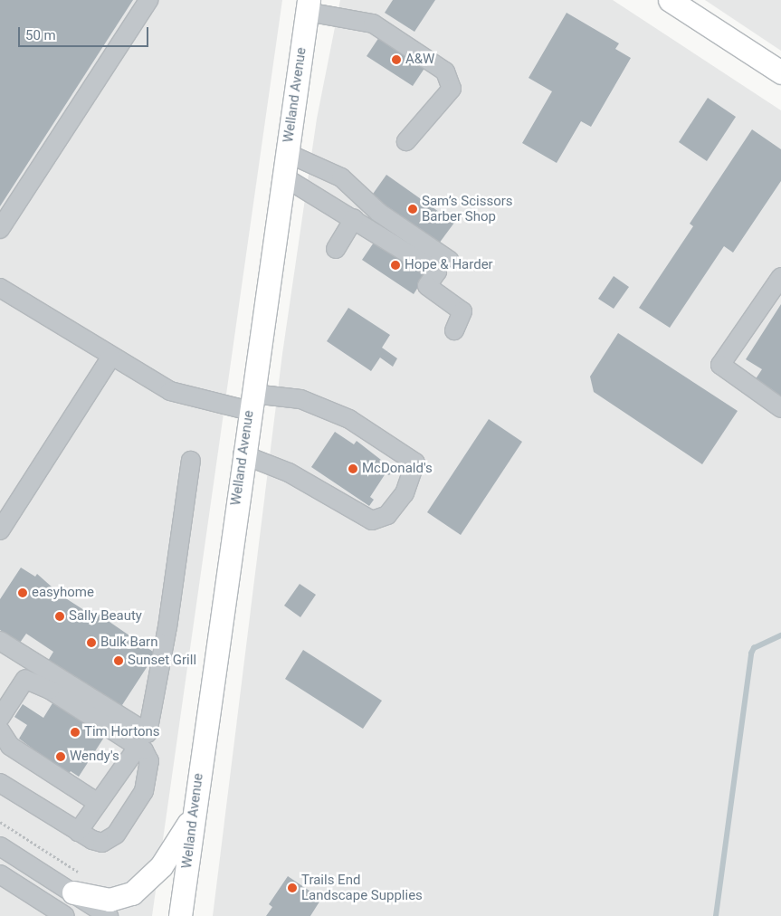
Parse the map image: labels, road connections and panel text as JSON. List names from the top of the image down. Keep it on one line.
{"streets":{"main road":["Welland Avenue"]},"places":["A&W","Sam’s Scissors Barber Shop","Hope & Harder","McDonald's","easyhome","Sally Beauty","Bulk Barn","Sunset Grill","Tim Hortons","Wendy's","Trails End Landscape Supplies"],"scale_bar":"50 m"}
